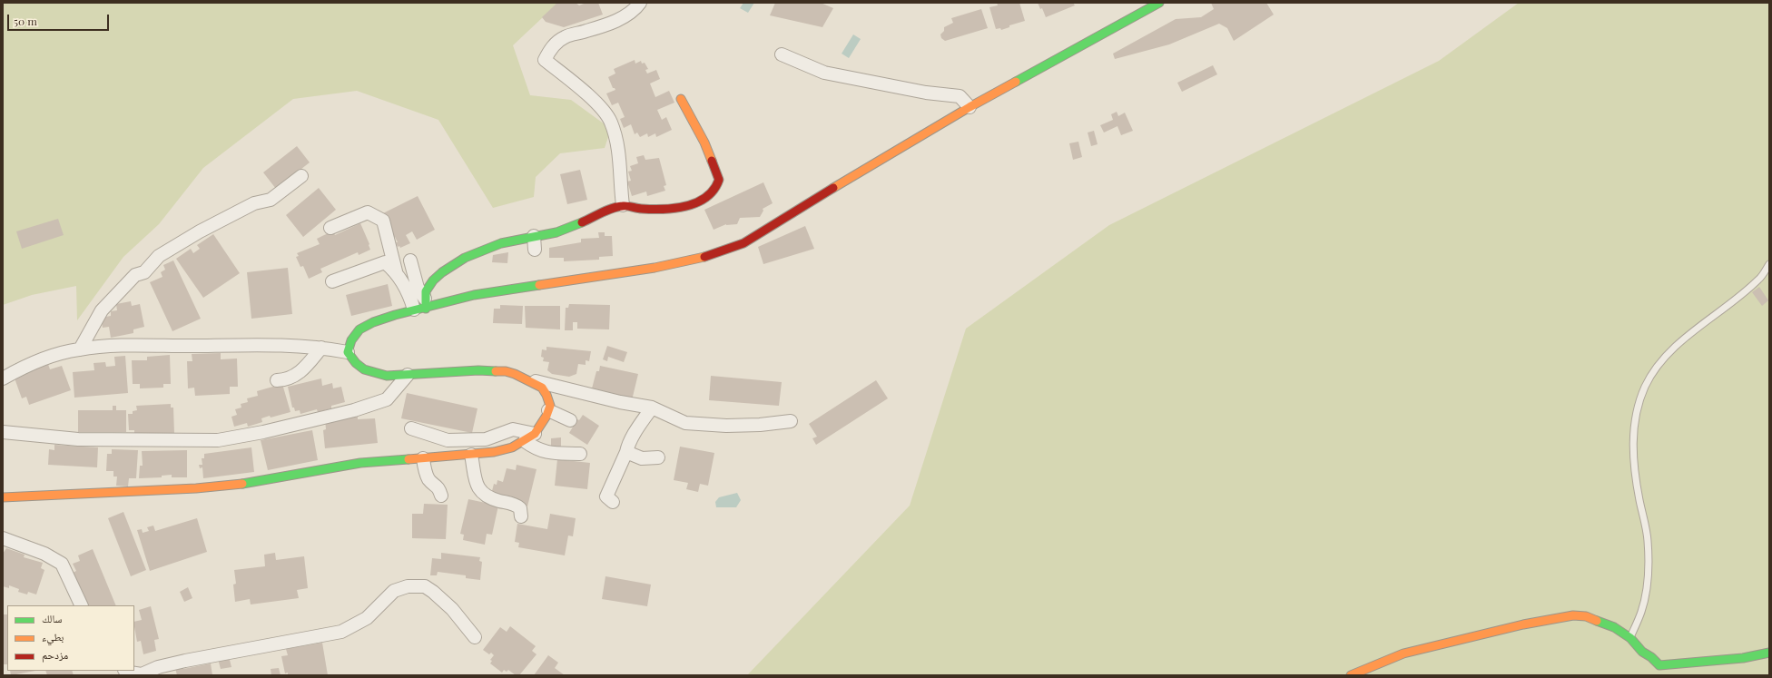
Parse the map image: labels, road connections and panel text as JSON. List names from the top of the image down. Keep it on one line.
{"legend":["سالك","بطيء","مزدحم"],"scale_bar":"50 m"}
